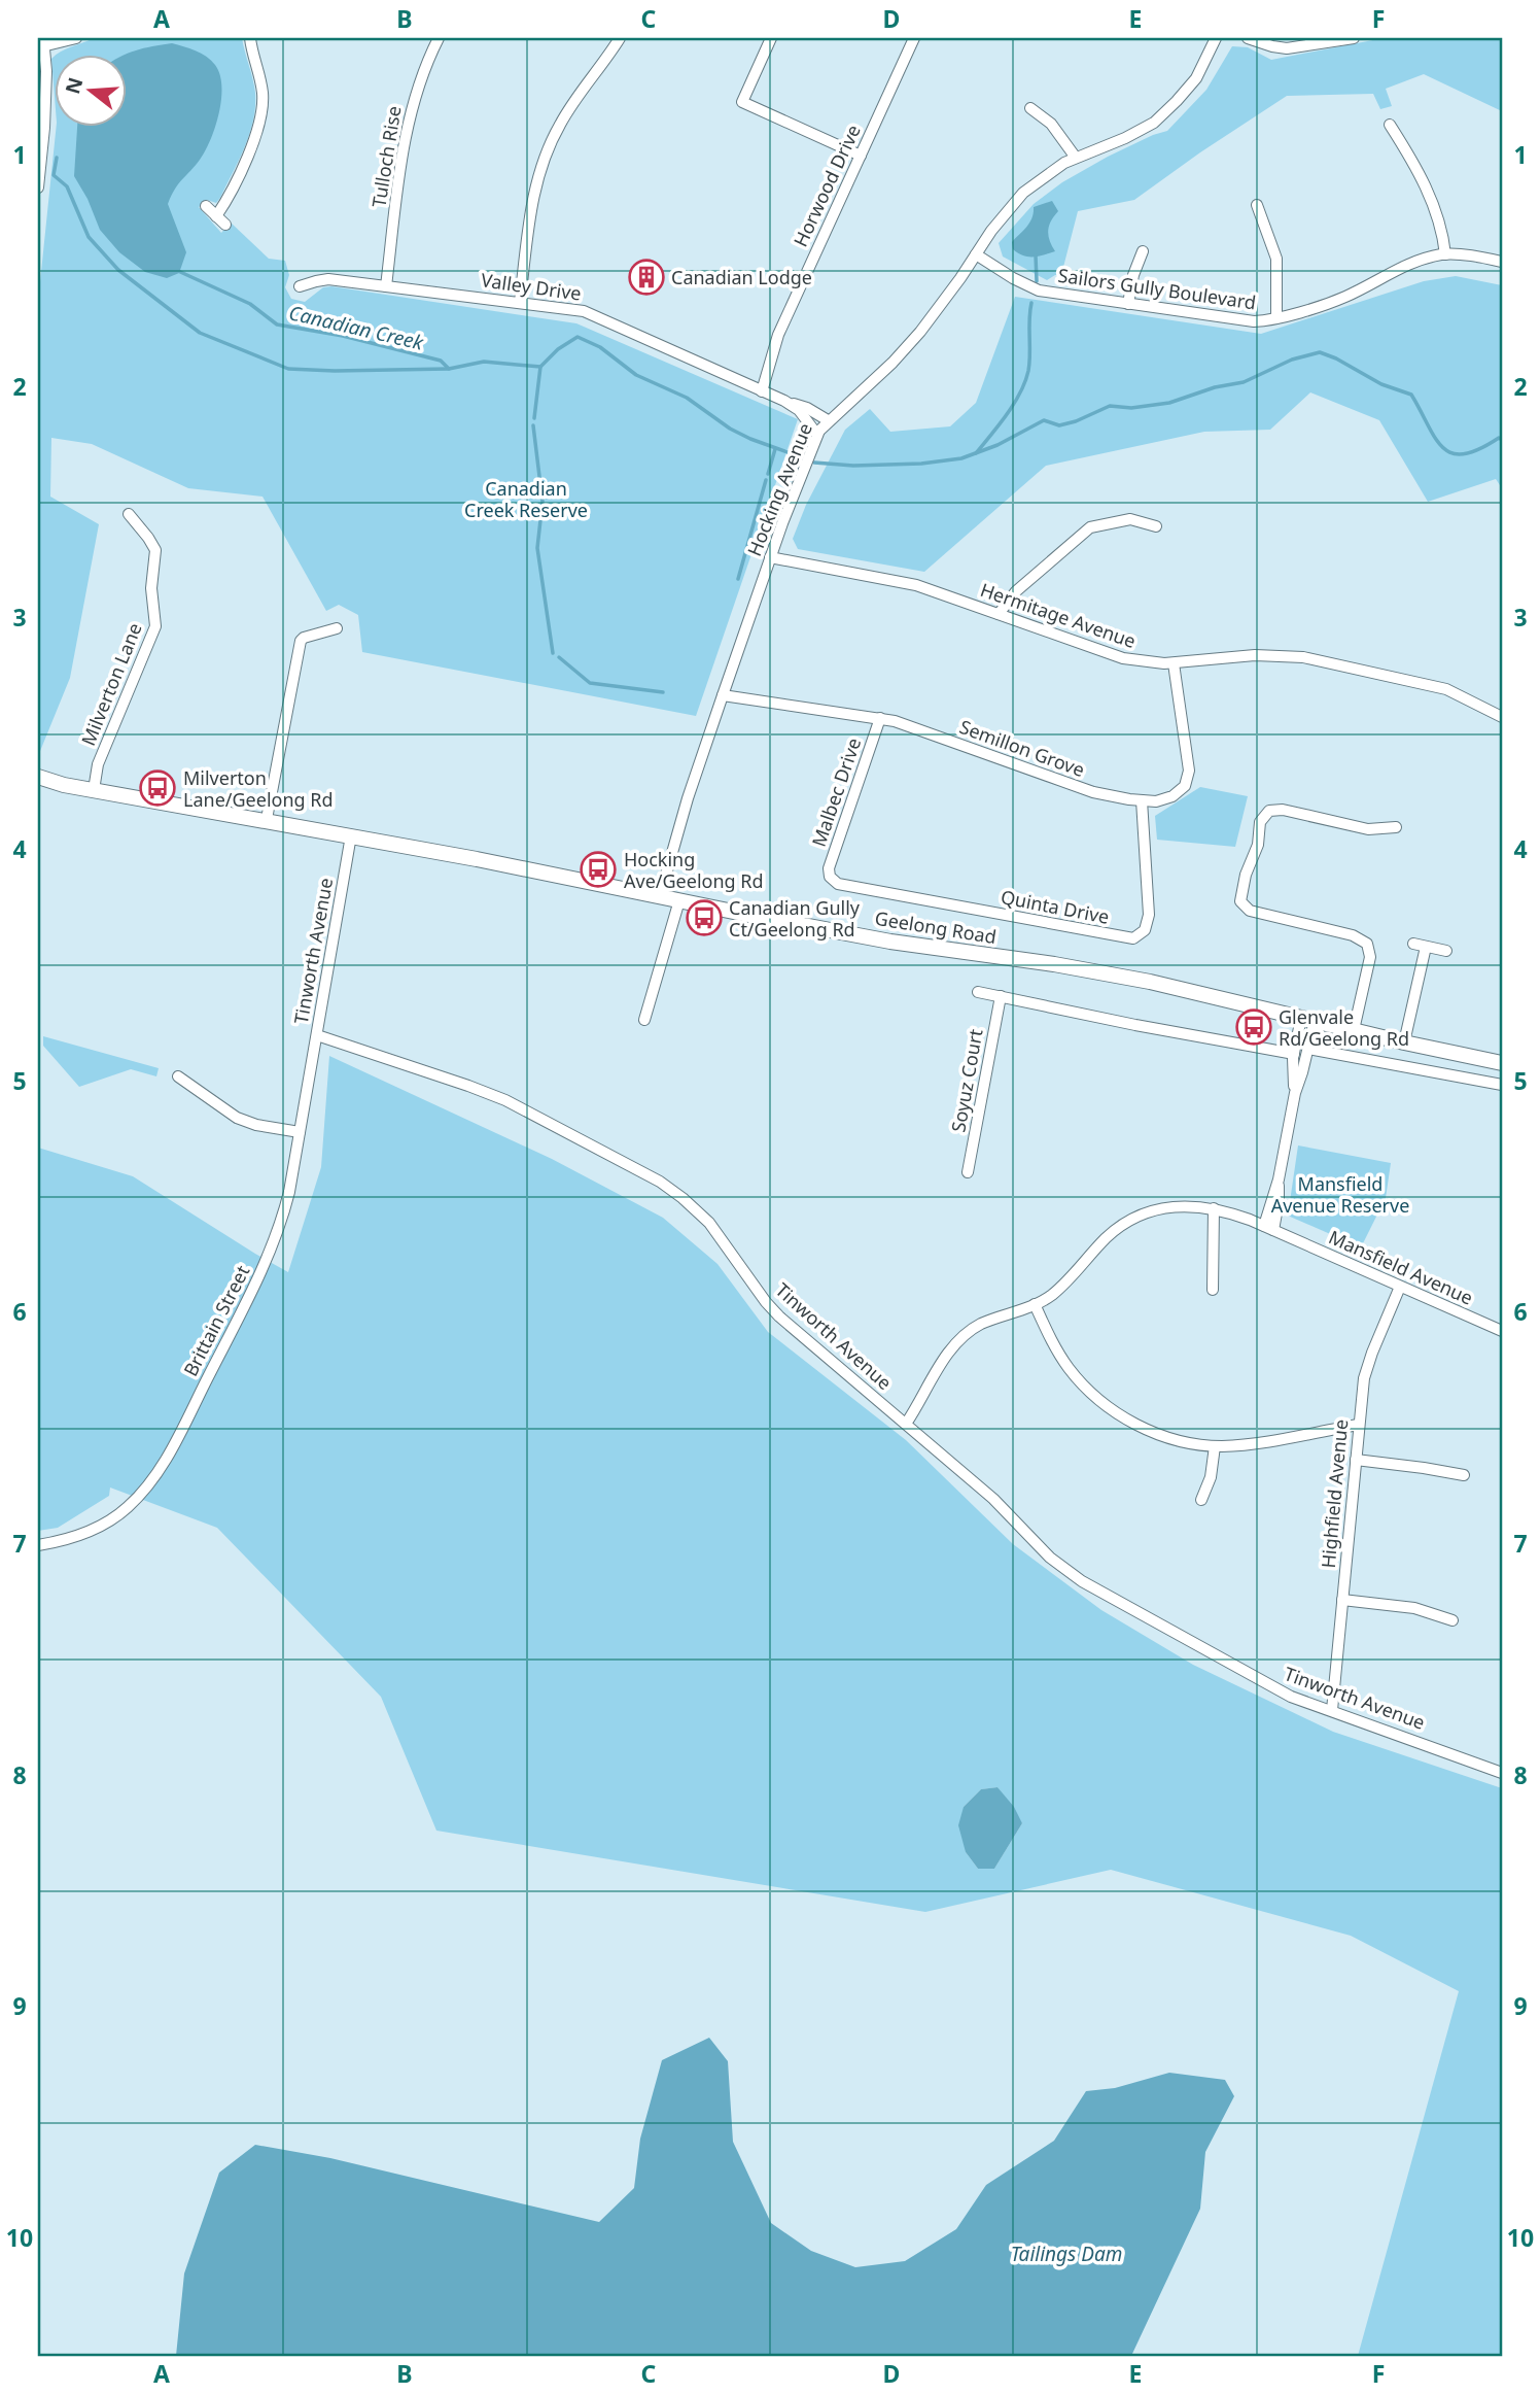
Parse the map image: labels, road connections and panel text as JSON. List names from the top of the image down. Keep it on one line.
{"streets":{"main road":["Geelong Road"],"street":["Tulloch Rise","Horwood Drive","Valley Drive","Sailors Gully Boulevard","Hocking Avenue","Hermitage Avenue","Milverton Lane","Semillon Grove","Malbec Drive","Quinta Drive","Tinworth Avenue","Soyuz Court","Mansfield Avenue","Brittain Street","Highfield Avenue"]},"crossings":[["Tulloch Rise","Valley Drive"],["Horwood Drive","Valley Drive"],["Valley Drive","Hocking Avenue"],["Sailors Gully Boulevard","Hocking Avenue"],["Hocking Avenue","Hermitage Avenue"],["Hocking Avenue","Semillon Grove"],["Hocking Avenue","Geelong Road"],["Hermitage Avenue","Semillon Grove"],["Milverton Lane","Geelong Road"],["Semillon Grove","Malbec Drive"],["Semillon Grove","Quinta Drive"],["Malbec Drive","Quinta Drive"],["Geelong Road","Tinworth Avenue"],["Tinworth Avenue","Mansfield Avenue"],["Tinworth Avenue","Brittain Street"],["Tinworth Avenue","Highfield Avenue"],["Mansfield Avenue","Highfield Avenue"]],"water":["Canadian Creek","Tailings Dam"],"parks":["Canadian Creek Reserve","Mansfield Avenue Reserve"],"places":{"building":["Canadian Lodge"],"bus stop":["Milverton Lane/Geelong Rd","Hocking Ave/Geelong Rd","Canadian Gully Ct/Geelong Rd","Glenvale Rd/Geelong Rd"]},"north":"left","grid":{"columns":["A","B","C","D","E","F"],"rows":["1","2","3","4","5","6","7","8","9","10"]}}
